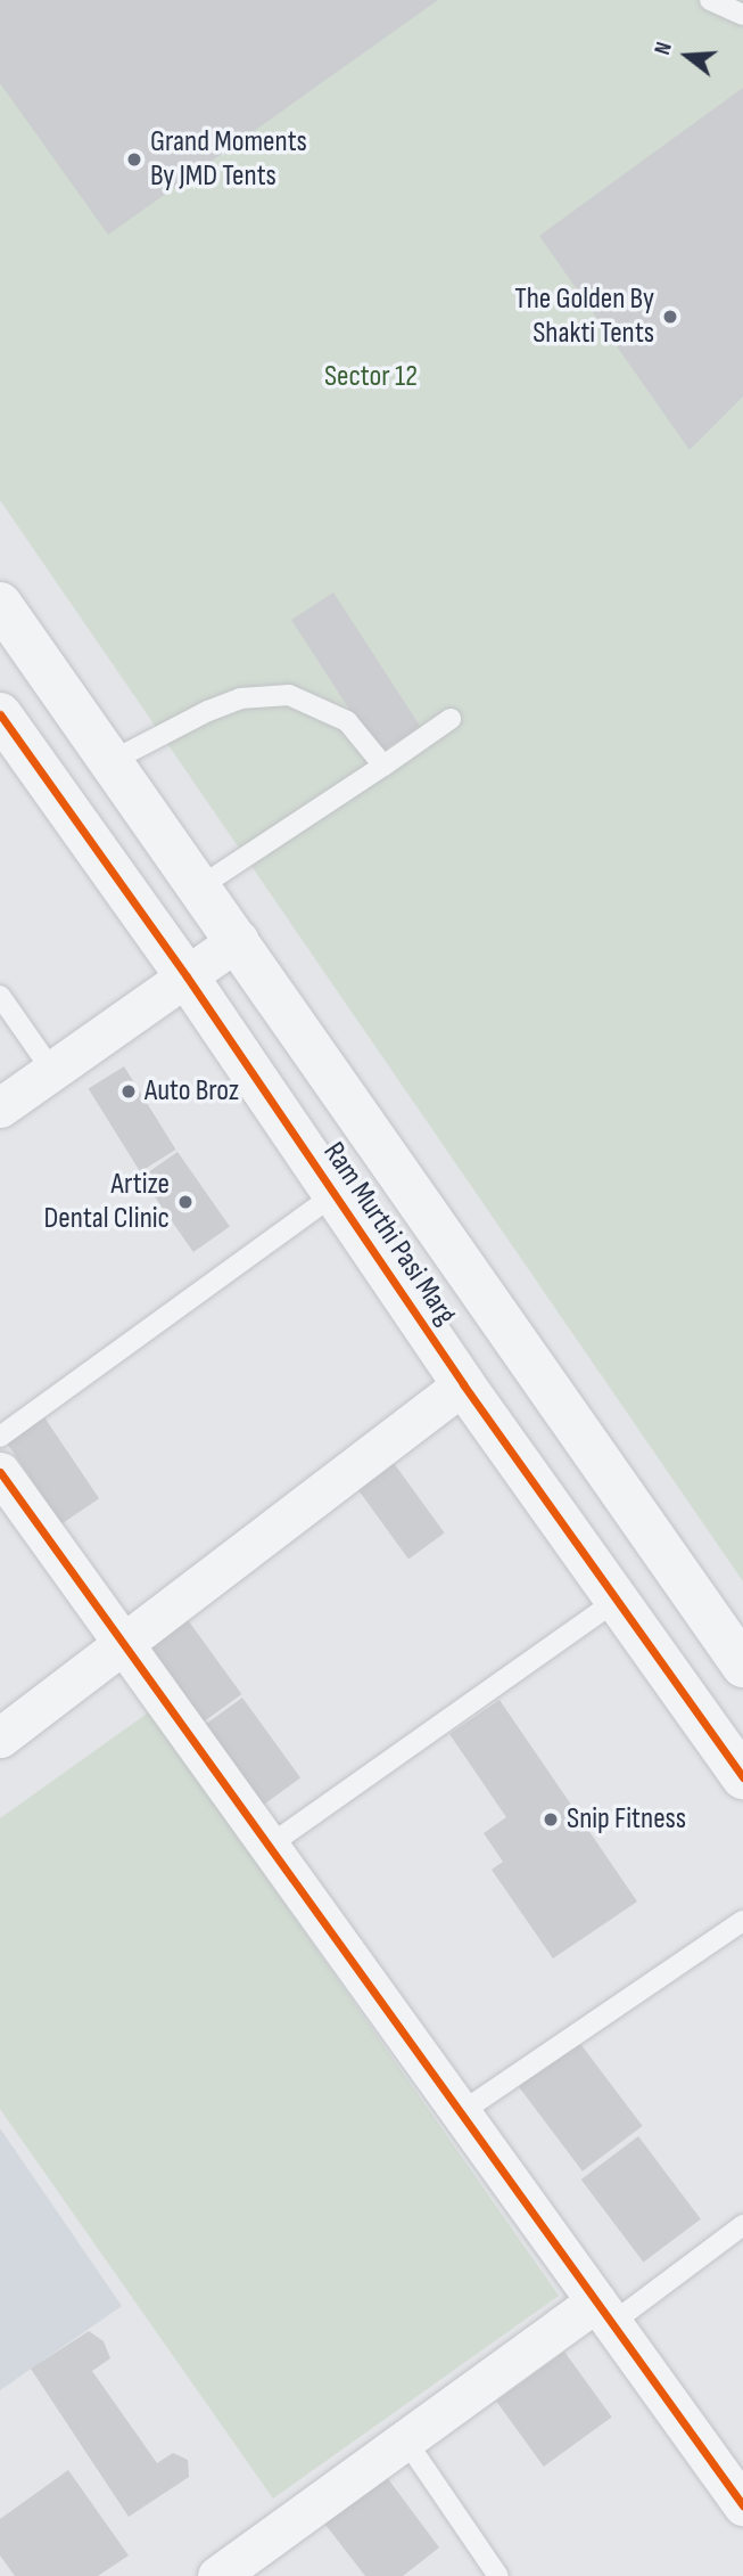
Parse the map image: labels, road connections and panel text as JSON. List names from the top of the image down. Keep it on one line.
{"streets":{"street":["Ram Murthi Pasi Marg"]},"parks":["Sector 12"],"places":["Grand Moments By JMD Tents","The Golden By Shakti Tents","Auto Broz","Artize Dental Clinic","Snip Fitness"],"north":"left"}
